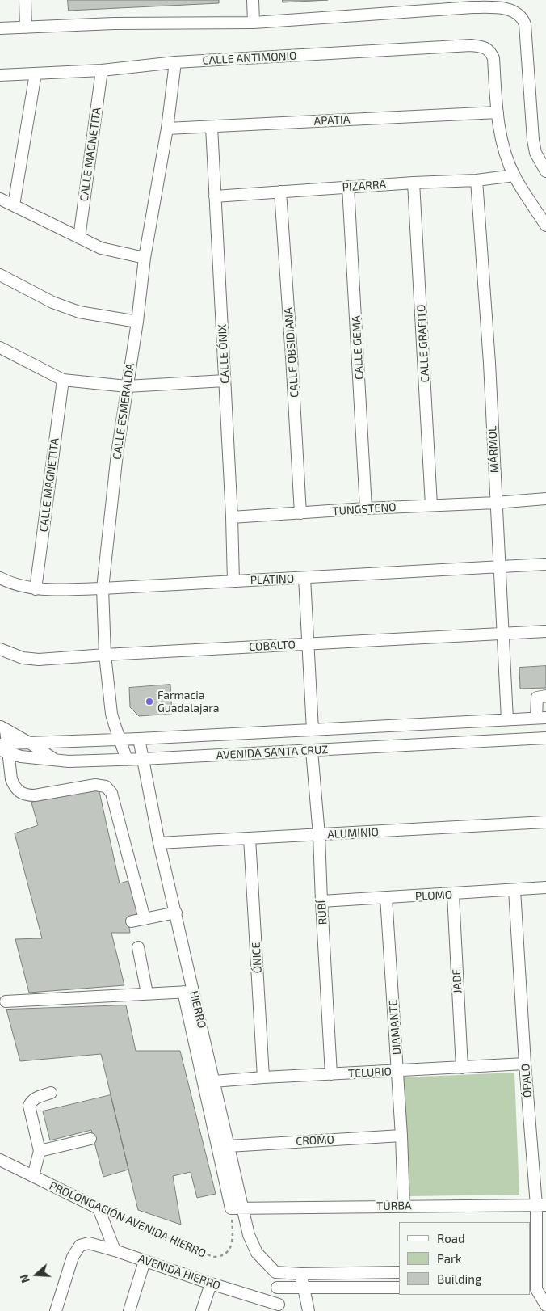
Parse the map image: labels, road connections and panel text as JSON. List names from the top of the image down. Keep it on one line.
{"streets":{"street":["CALLE ANTIMONIO","APATIA","CALLE MAGNETITA","PIZARRA","CALLE GRAFITO","CALLE GEMA","CALLE OBSIDIANA","CALLE ÓNIX","CALLE ESMERALDA","MÁRMOL","TUNGSTENO","PLATINO","COBALTO","AVENIDA SANTA CRUZ","ALUMINIO","PLOMO","RUBÍ","ÓNICE","JADE","HIERRO","DIAMANTE","TELURIO","ÓPALO","CROMO","TURBA","PROLONGACIÓN AVENIDA HIERRO","AVENIDA HIERRO"]},"crossings":[["CALLE ANTIMONIO","APATIA"],["CALLE ANTIMONIO","CALLE MAGNETITA"],["CALLE ANTIMONIO","CALLE ESMERALDA"],["APATIA","CALLE ÓNIX"],["APATIA","CALLE ESMERALDA"],["CALLE MAGNETITA","PLATINO"],["PIZARRA","CALLE GRAFITO"],["PIZARRA","CALLE GEMA"],["PIZARRA","CALLE OBSIDIANA"],["PIZARRA","CALLE ÓNIX"],["PIZARRA","MÁRMOL"],["CALLE GRAFITO","TUNGSTENO"],["CALLE GEMA","TUNGSTENO"],["CALLE OBSIDIANA","TUNGSTENO"],["CALLE ÓNIX","TUNGSTENO"],["CALLE ÓNIX","PLATINO"],["CALLE ESMERALDA","PLATINO"],["CALLE ESMERALDA","COBALTO"],["CALLE ESMERALDA","AVENIDA SANTA CRUZ"],["MÁRMOL","TUNGSTENO"],["MÁRMOL","PLATINO"],["MÁRMOL","COBALTO"],["MÁRMOL","AVENIDA SANTA CRUZ"],["AVENIDA SANTA CRUZ","RUBÍ"],["AVENIDA SANTA CRUZ","HIERRO"],["ALUMINIO","RUBÍ"],["ALUMINIO","ÓNICE"],["ALUMINIO","HIERRO"],["PLOMO","RUBÍ"],["PLOMO","JADE"],["PLOMO","DIAMANTE"],["PLOMO","ÓPALO"],["RUBÍ","TELURIO"],["ÓNICE","TELURIO"],["JADE","TELURIO"],["HIERRO","TELURIO"],["HIERRO","CROMO"],["HIERRO","TURBA"],["DIAMANTE","TELURIO"],["DIAMANTE","CROMO"],["DIAMANTE","TURBA"],["TELURIO","ÓPALO"],["ÓPALO","TURBA"]],"places":["Farmacia Guadalajara"],"legend":["Road","Park","Building"],"north":"left"}
